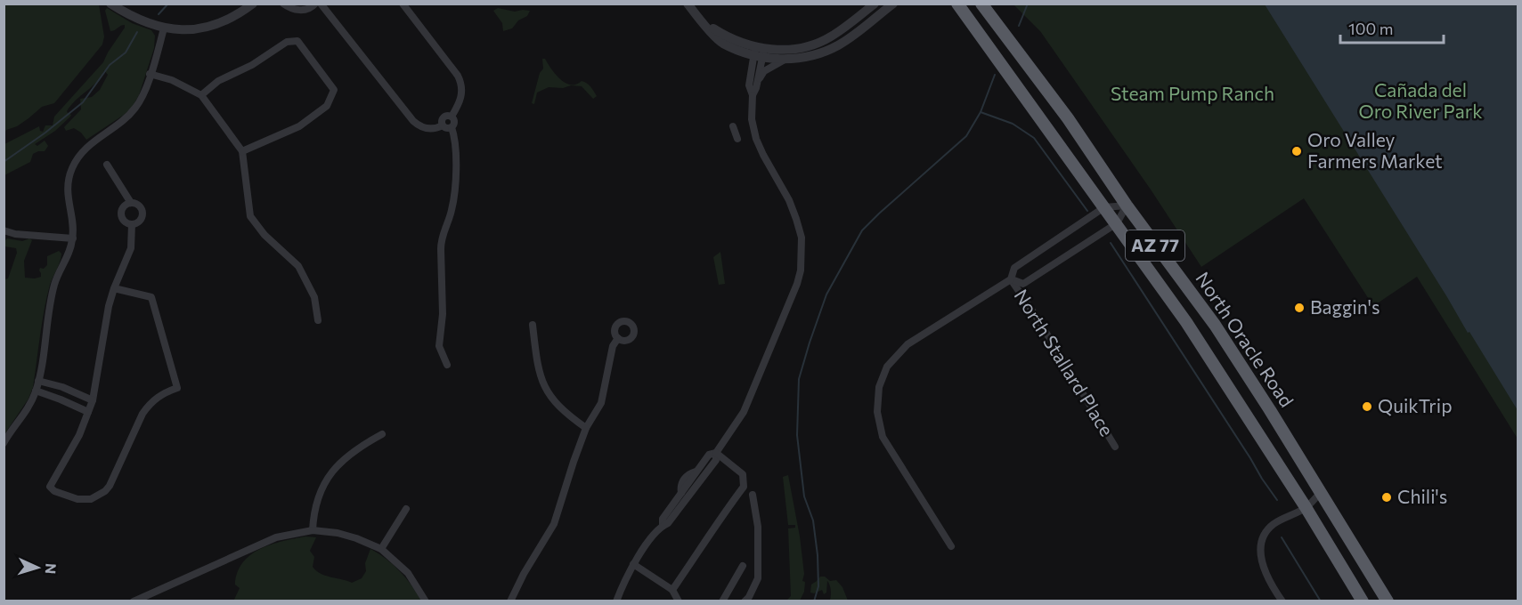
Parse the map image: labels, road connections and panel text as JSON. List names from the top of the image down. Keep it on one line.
{"streets":{"highway":["AZ 77","North Oracle Road"],"street":["North Stallard Place"]},"parks":["Cañada del Oro River Park","Steam Pump Ranch"],"places":["Oro Valley Farmers Market","Baggin's","QuikTrip","Chili's"],"scale_bar":"100 m","north":"right"}
